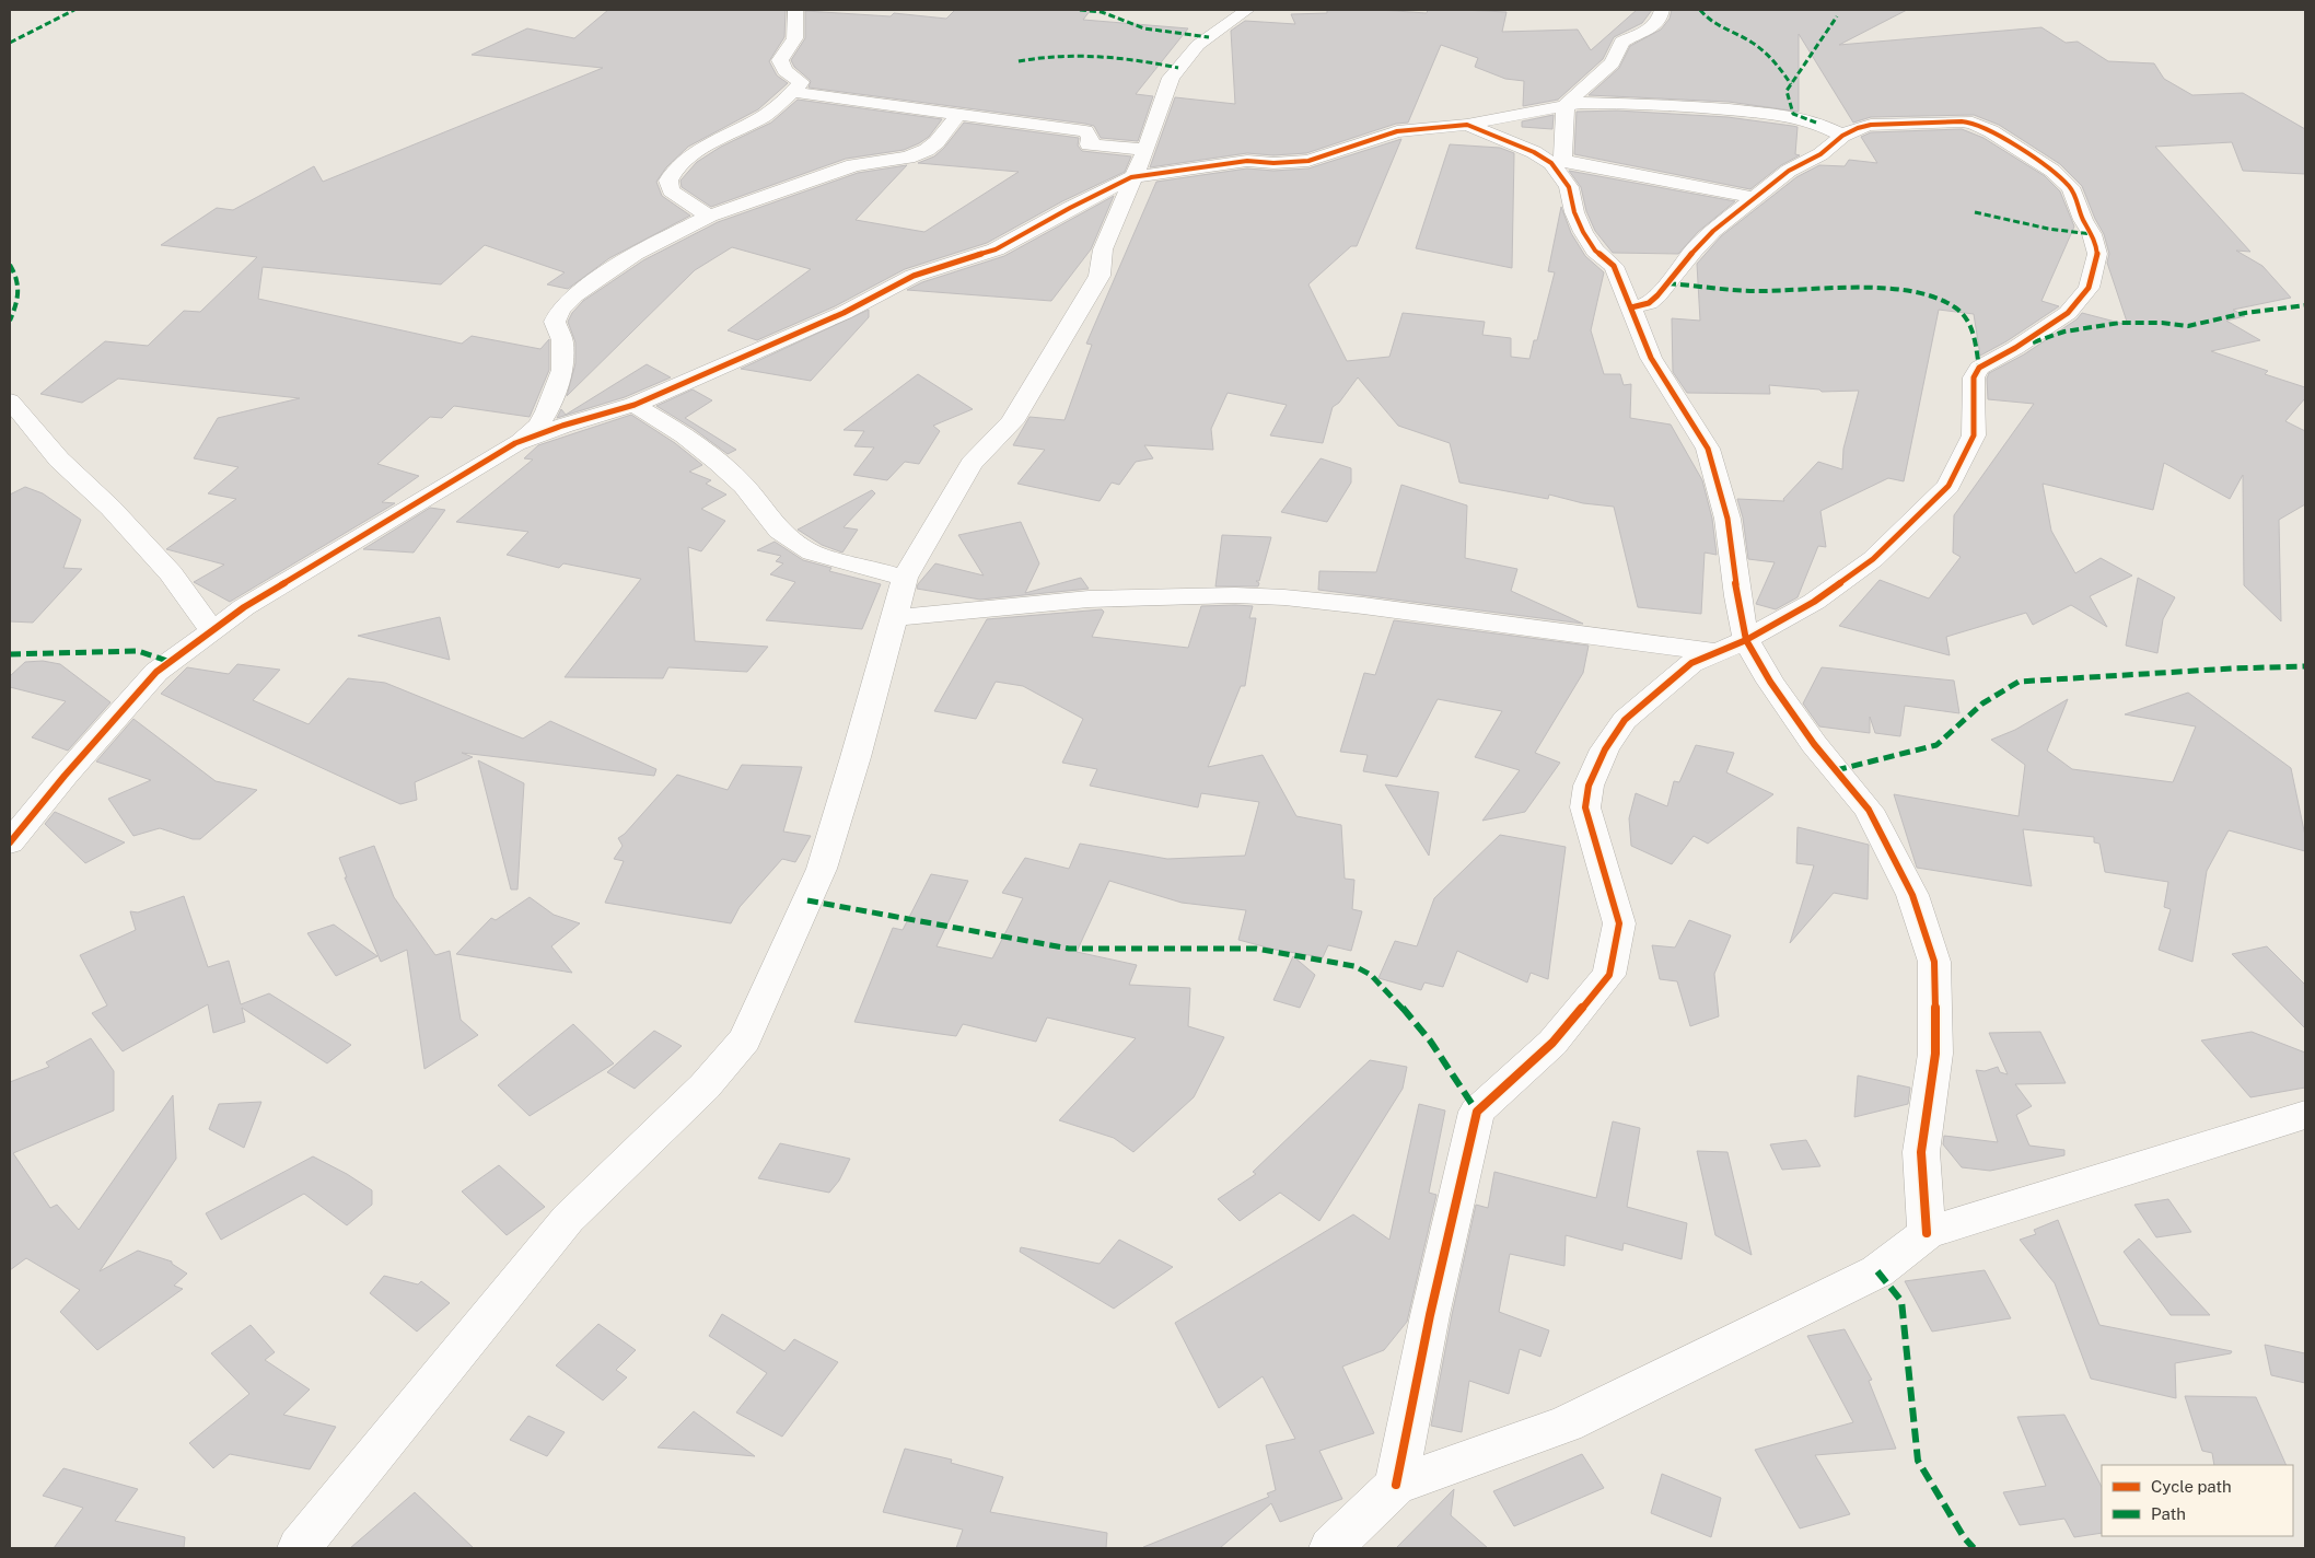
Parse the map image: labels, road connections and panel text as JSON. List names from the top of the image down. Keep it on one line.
{"legend":["Cycle path","Path"]}
